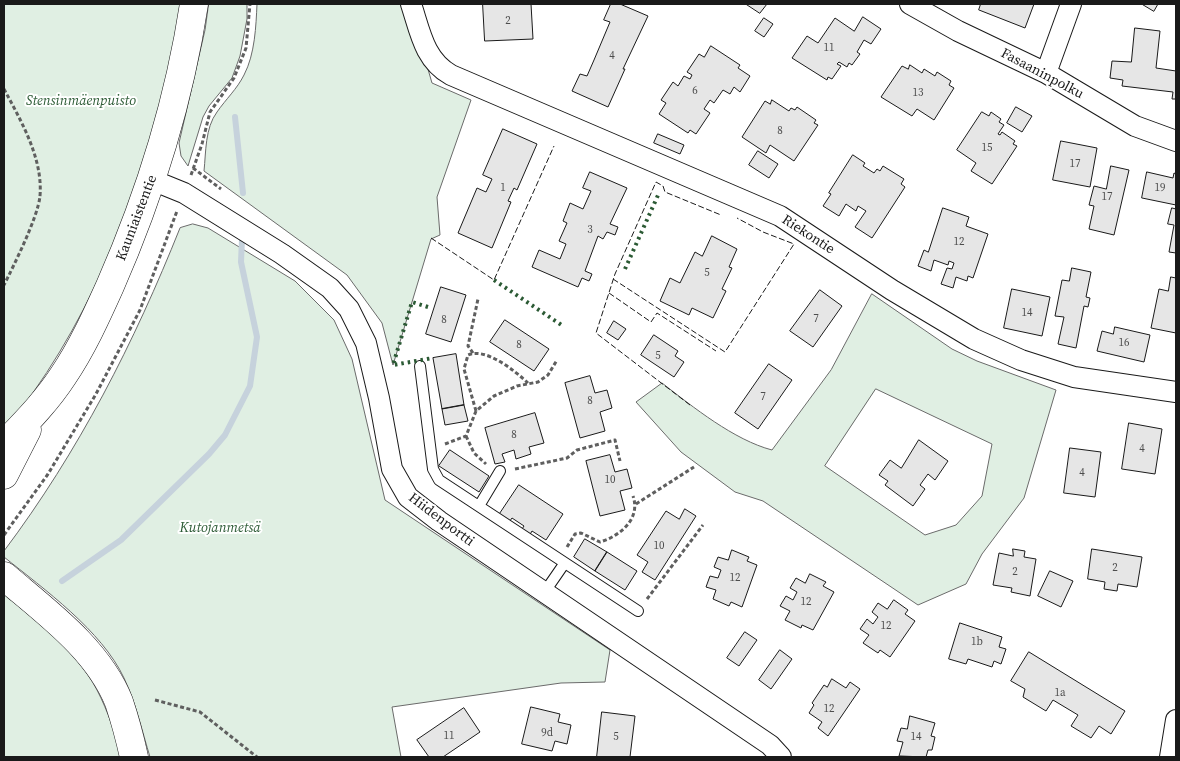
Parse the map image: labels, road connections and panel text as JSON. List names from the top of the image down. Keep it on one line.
{"streets":{"main road":["Kauniaistentie"],"street":["Fasaaninpolku","Riekontie","Hiidenportti"]},"crossings":[["Kauniaistentie","Hiidenportti"]],"parks":["Stensinmäenpuisto","Kutojanmetsä"],"house_numbers":["2","11","4","6","13","8","15","17","1","19","17","3","12","5","14","7","8","16","8","5","7","8","8","4","4","10","10","2","2","12","12","12","1b","1a","12","9d","11","5","14"]}
